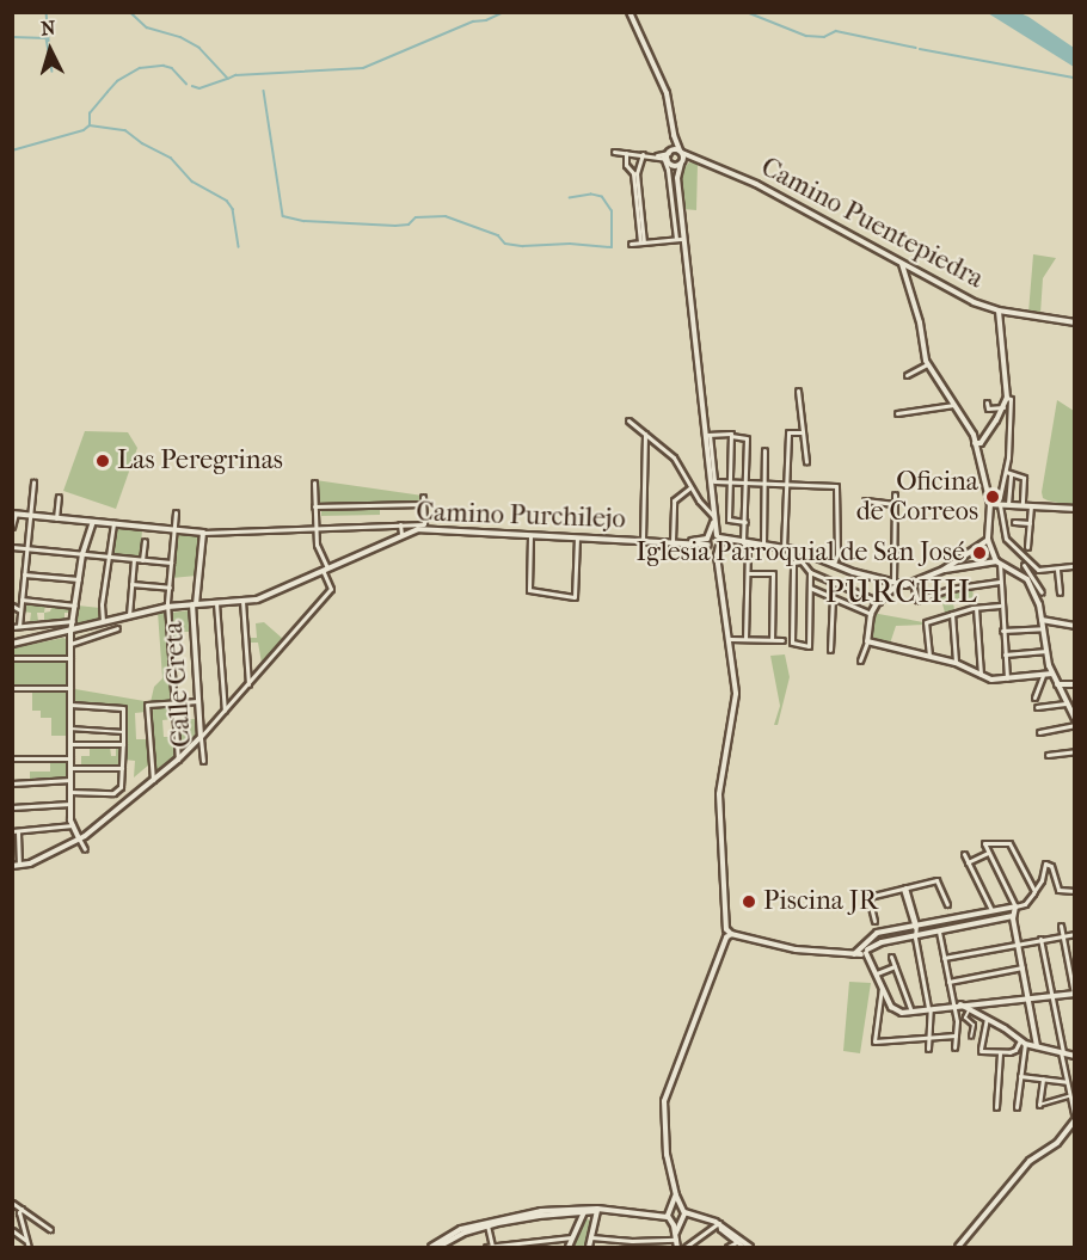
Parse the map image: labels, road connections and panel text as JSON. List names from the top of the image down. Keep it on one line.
{"streets":{"street":["Camino Puentepiedra","Camino Purchilejo","Calle Creta"]},"crossings":[["Camino Purchilejo","Calle Creta"]],"districts":["PURCHIL"],"places":["Las Peregrinas","Oficina de Correos","Iglesia Parroquial de San José","Piscina JR"],"north":"top"}
